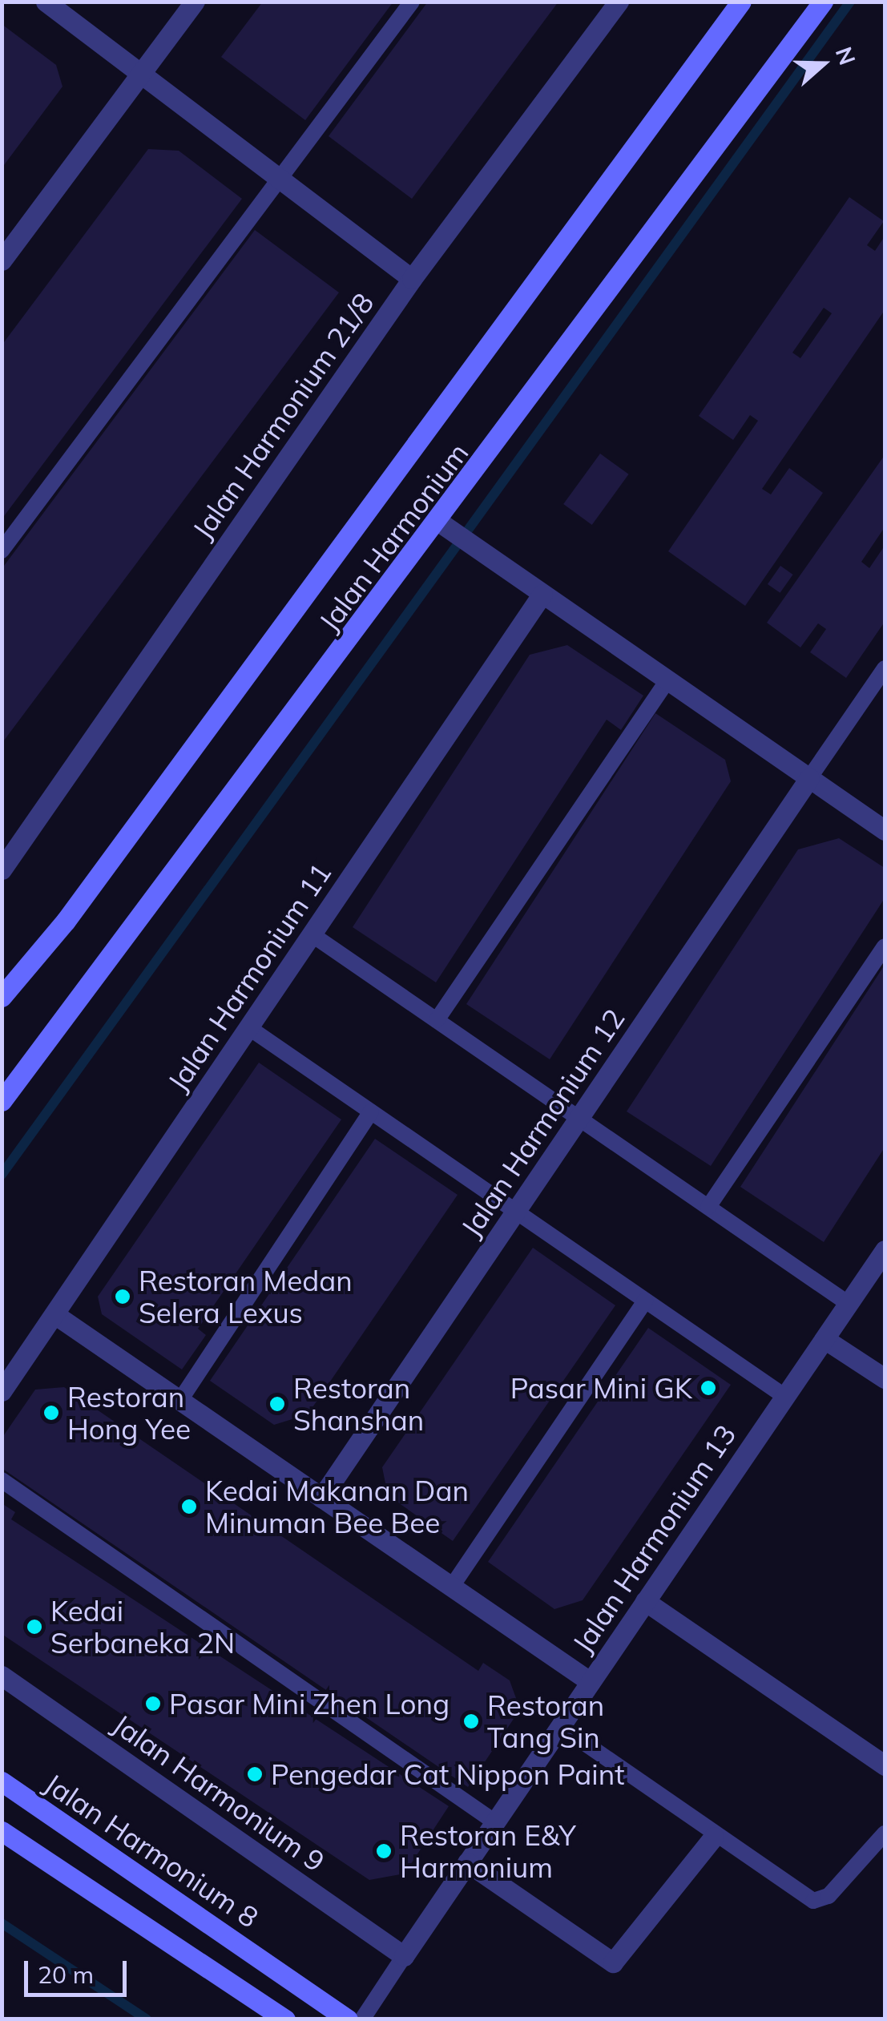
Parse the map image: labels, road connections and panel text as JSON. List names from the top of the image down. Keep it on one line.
{"streets":{"main road":["Jalan Harmonium","Jalan Harmonium 8"],"street":["Jalan Harmonium 21/8","Jalan Harmonium 11","Jalan Harmonium 12","Jalan Harmonium 13","Jalan Harmonium 9"]},"crossings":[["Jalan Harmonium 13","Jalan Harmonium 9"]],"places":["Restoran Medan Selera Lexus","Pasar Mini GK","Restoran Shanshan","Restoran Hong Yee","Kedai Makanan Dan Minuman Bee Bee","Kedai Serbaneka 2N","Pasar Mini Zhen Long","Restoran Tang Sin","Pengedar Cat Nippon Paint","Restoran E&Y Harmonium"],"scale_bar":"20 m","north":"right"}
